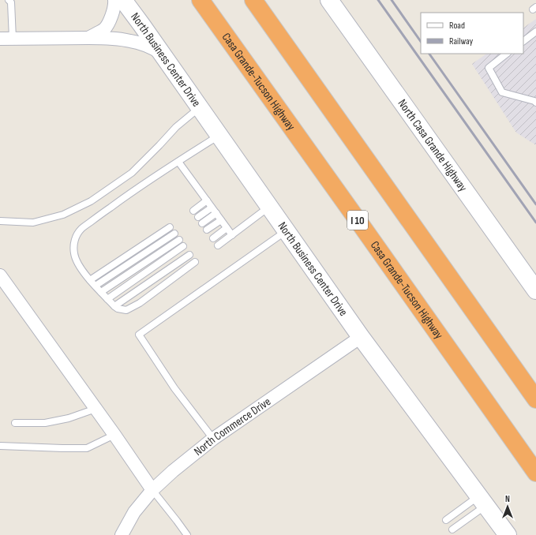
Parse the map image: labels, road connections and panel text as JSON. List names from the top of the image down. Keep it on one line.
{"streets":{"highway":["Casa Grande-Tucson Highway","I 10"],"main road":["North Business Center Drive","North Casa Grande Highway"],"street":["North Commerce Drive"]},"crossings":[["North Business Center Drive","North Commerce Drive"]],"legend":["Road","Railway"],"north":"top"}
